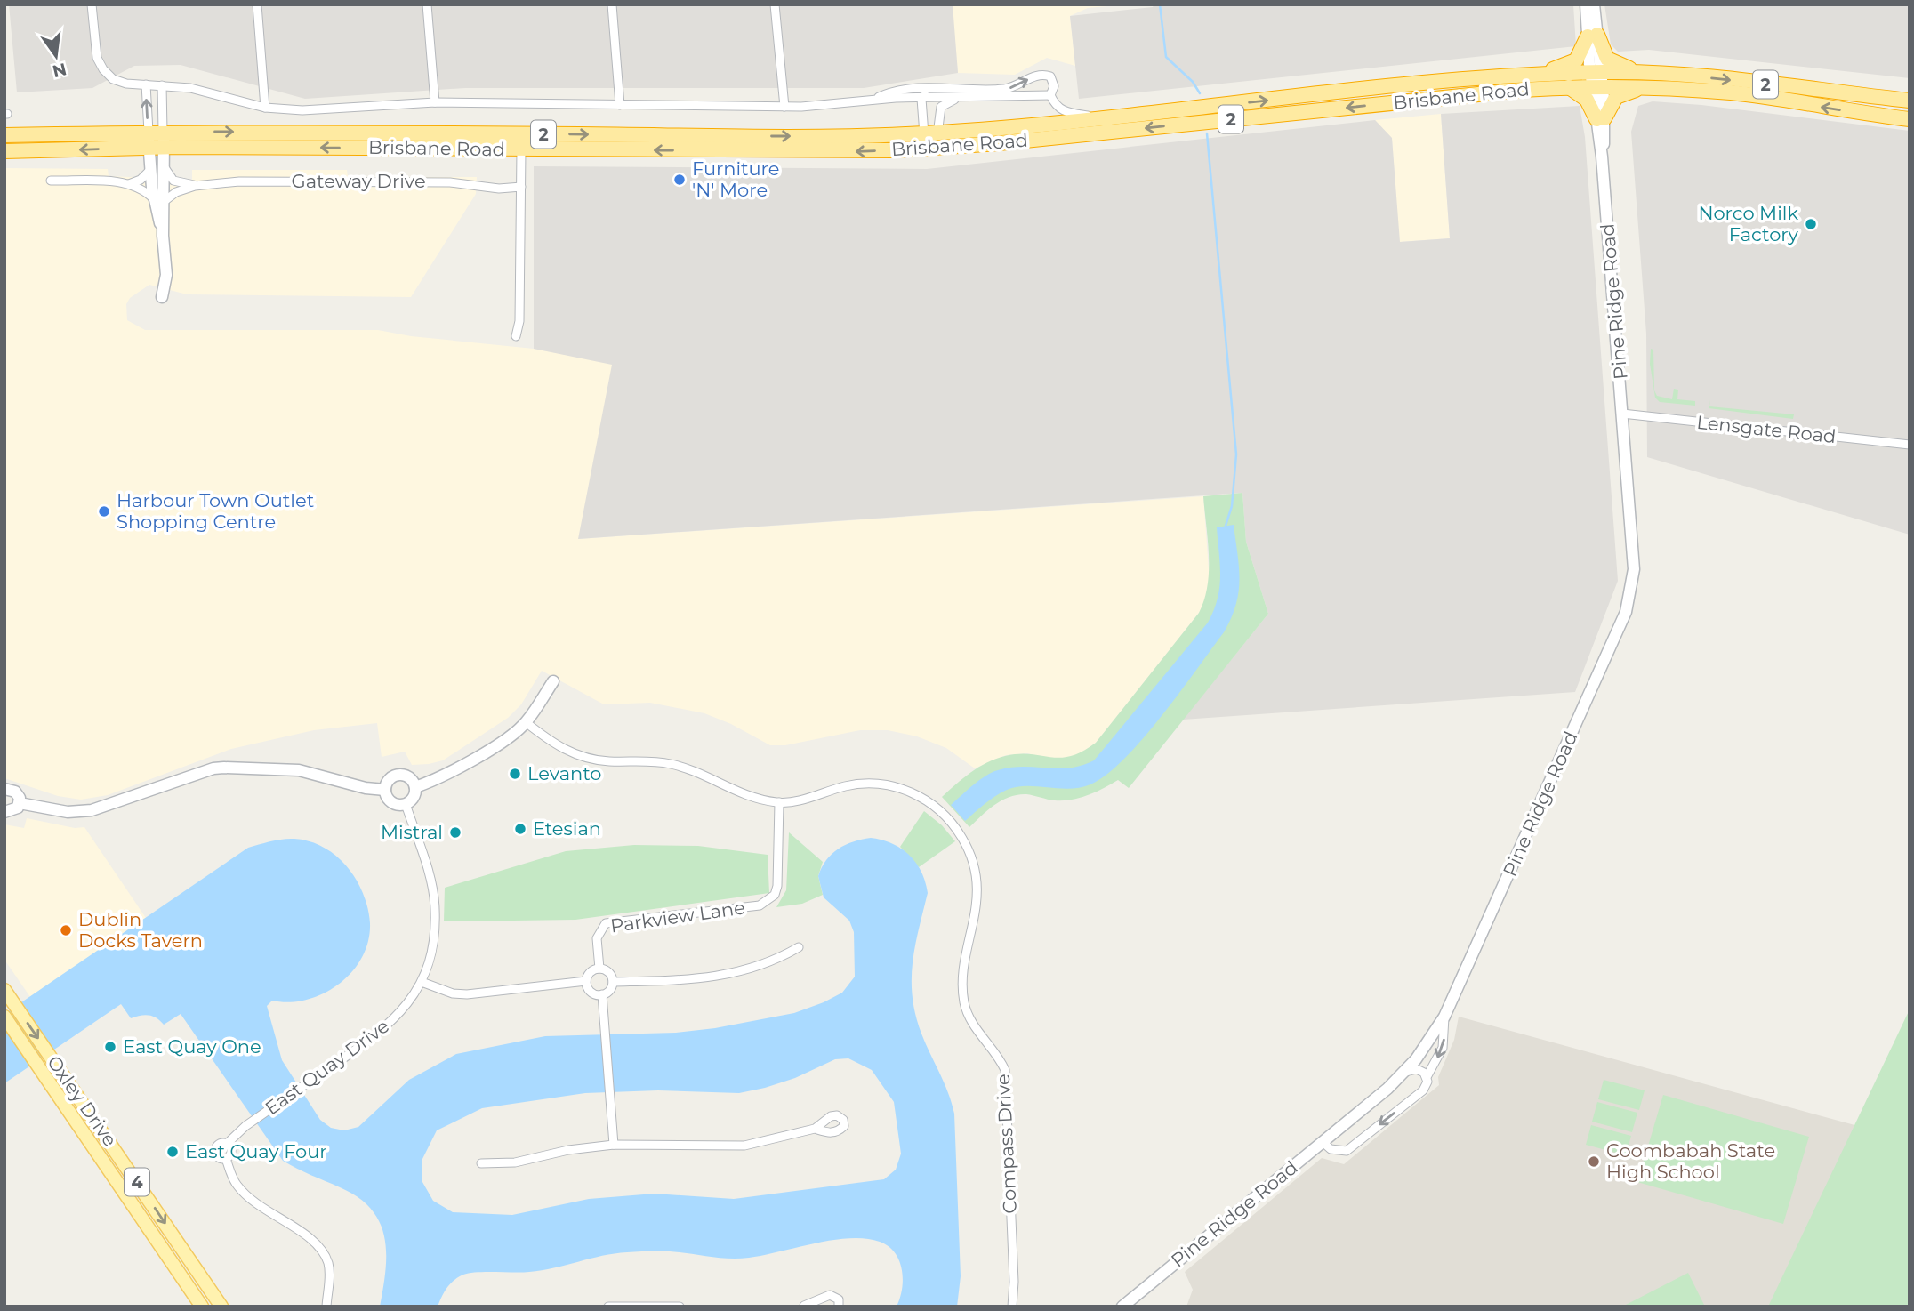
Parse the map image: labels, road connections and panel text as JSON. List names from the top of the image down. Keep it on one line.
{"streets":{"highway":["2","Brisbane Road"],"main road":["Oxley Drive","4"],"street":["Gateway Drive","Pine Ridge Road","Lensgate Road","Parkview Lane","East Quay Drive","Compass Drive"]},"crossings":[["Brisbane Road","Pine Ridge Road"],["Pine Ridge Road","Lensgate Road"],["Parkview Lane","Compass Drive"]],"places":["Furniture 'N' More","Norco Milk Factory","Harbour Town Outlet Shopping Centre","Levanto","Etesian","Mistral","Dublin Docks Tavern","East Quay One","East Quay Four","Coombabah State High School"],"north":"bottom"}
